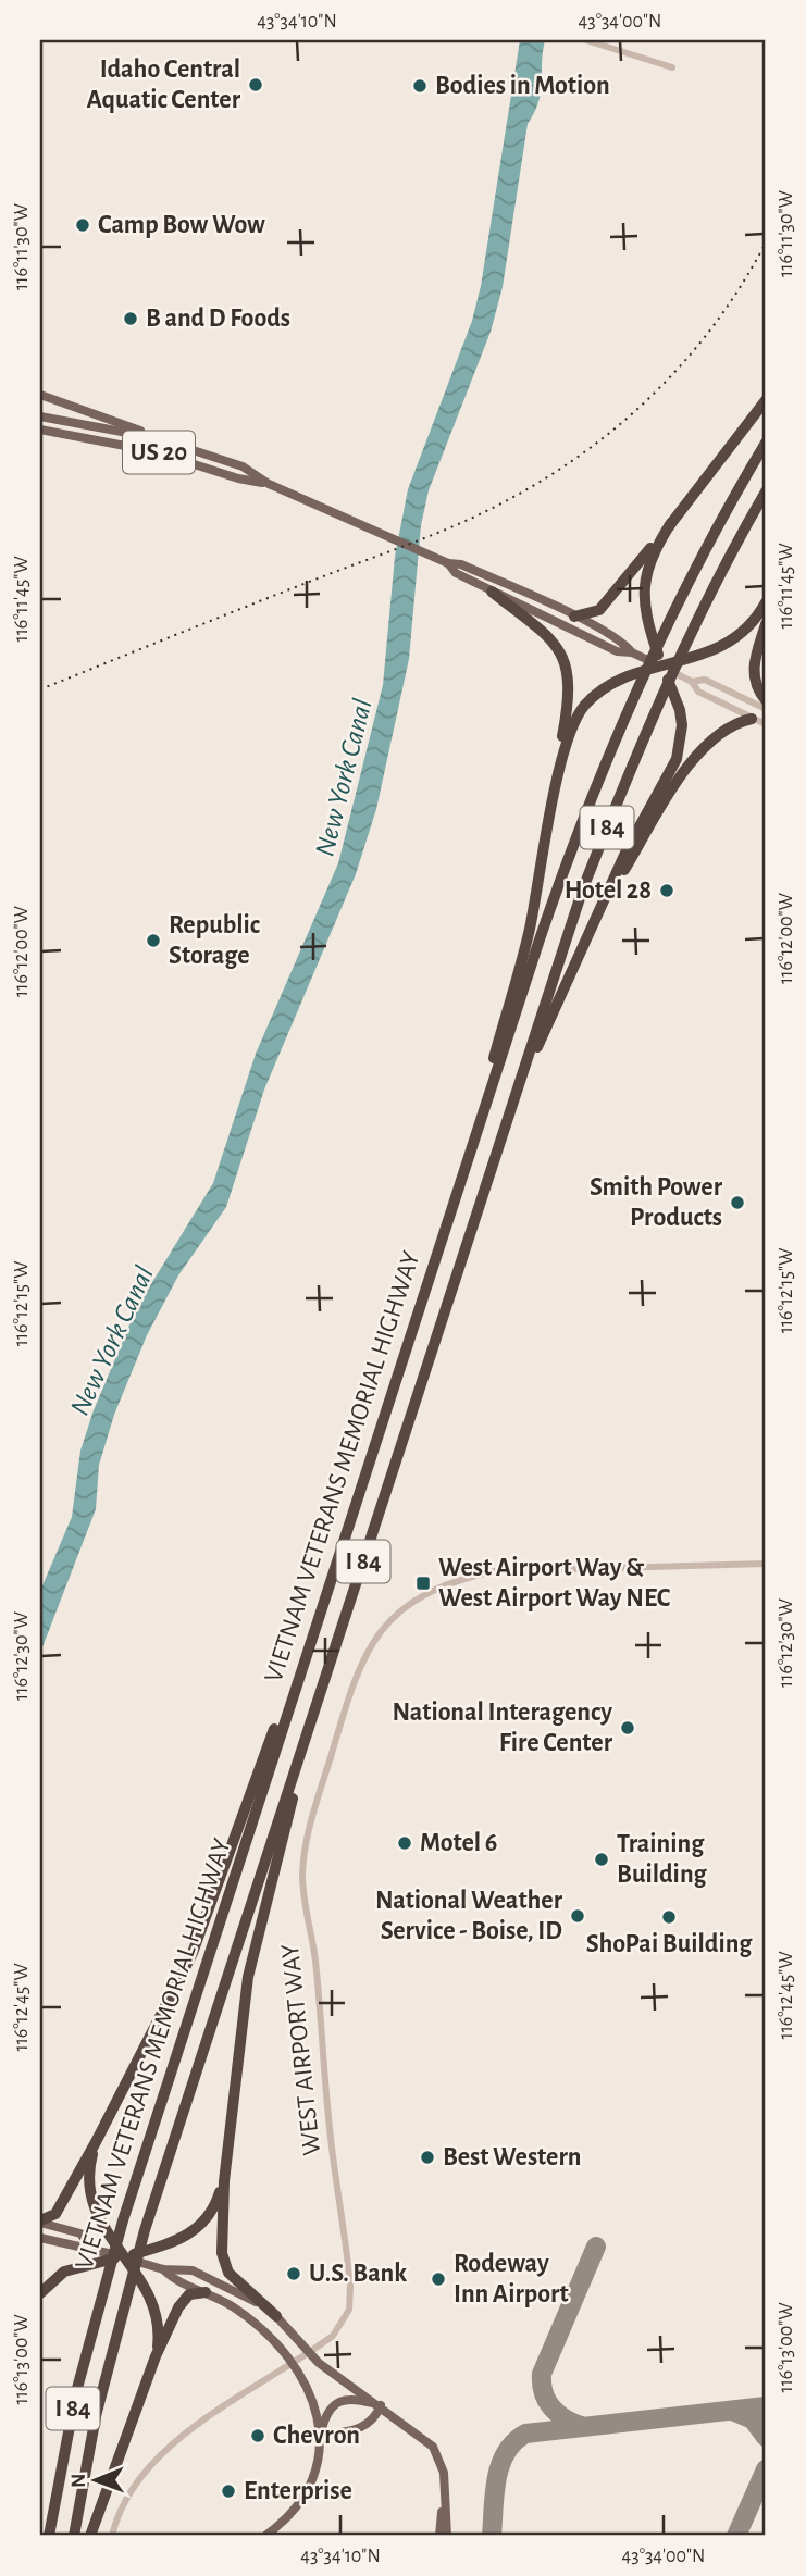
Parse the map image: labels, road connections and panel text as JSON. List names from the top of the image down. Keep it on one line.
{"streets":{"highway":["I 84","VIETNAM VETERANS MEMORIAL HIGHWAY"],"main road":["US 20"],"street":["WEST AIRPORT WAY"]},"water":["New York Canal"],"places":{"other":["Idaho Central Aquatic Center","Bodies in Motion","Camp Bow Wow","B and D Foods","Hotel 28","Republic Storage","Smith Power Products","National Interagency Fire Center","Motel 6","Training Building","National Weather Service - Boise, ID","ShoPai Building","Best Western","U.S. Bank","Rodeway Inn Airport","Chevron","Enterprise"],"transit":["West Airport Way & West Airport Way NEC"]},"north":"left","coordinates":["43°34'10\"N","43°34'00\"N","116°11'30\"W","116°11'45\"W","116°12'00\"W","116°12'15\"W","116°12'30\"W","116°12'45\"W","116°13'00\"W"]}
